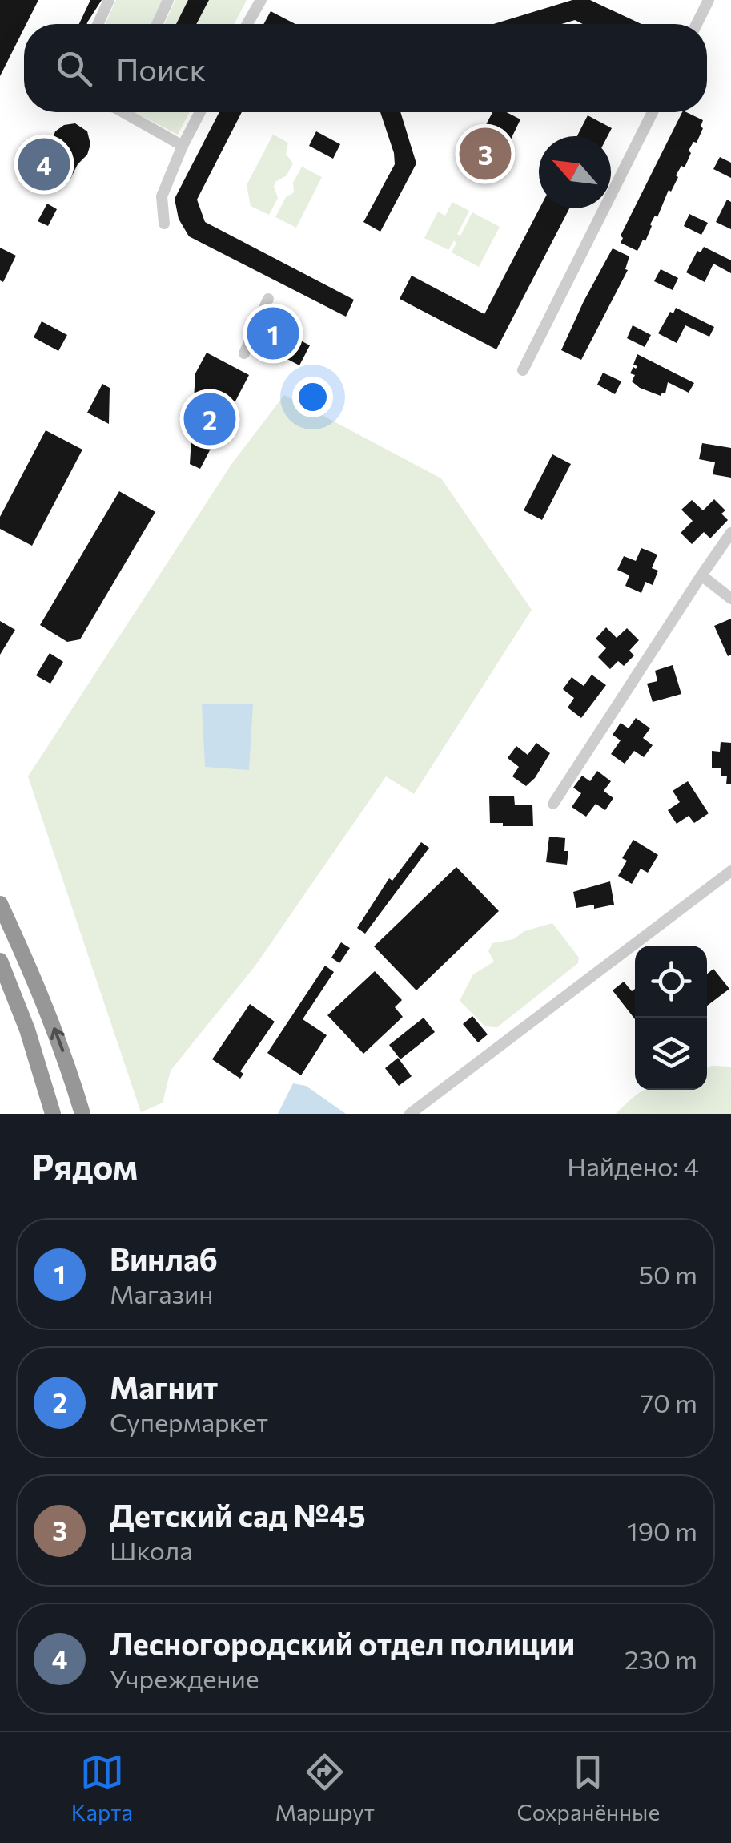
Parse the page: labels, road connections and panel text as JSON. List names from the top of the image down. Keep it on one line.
{"north":"top left","page":{"search":"Поиск","pins":["3","4","1","2"],"heading":["Рядом","Найдено: 4"],"list":[{"mark":"1","name":"Винлаб","note":"Магазин","value":"50 m"},{"mark":"2","name":"Магнит","note":"Супермаркет","value":"70 m"},{"mark":"3","name":"Детский сад №45","note":"Школа","value":"190 m"},{"mark":"4","name":"Лесногородский отдел полиции","note":"Учреждение","value":"230 m"}],"nav":["Карта","Маршрут","Сохранённые"]}}
